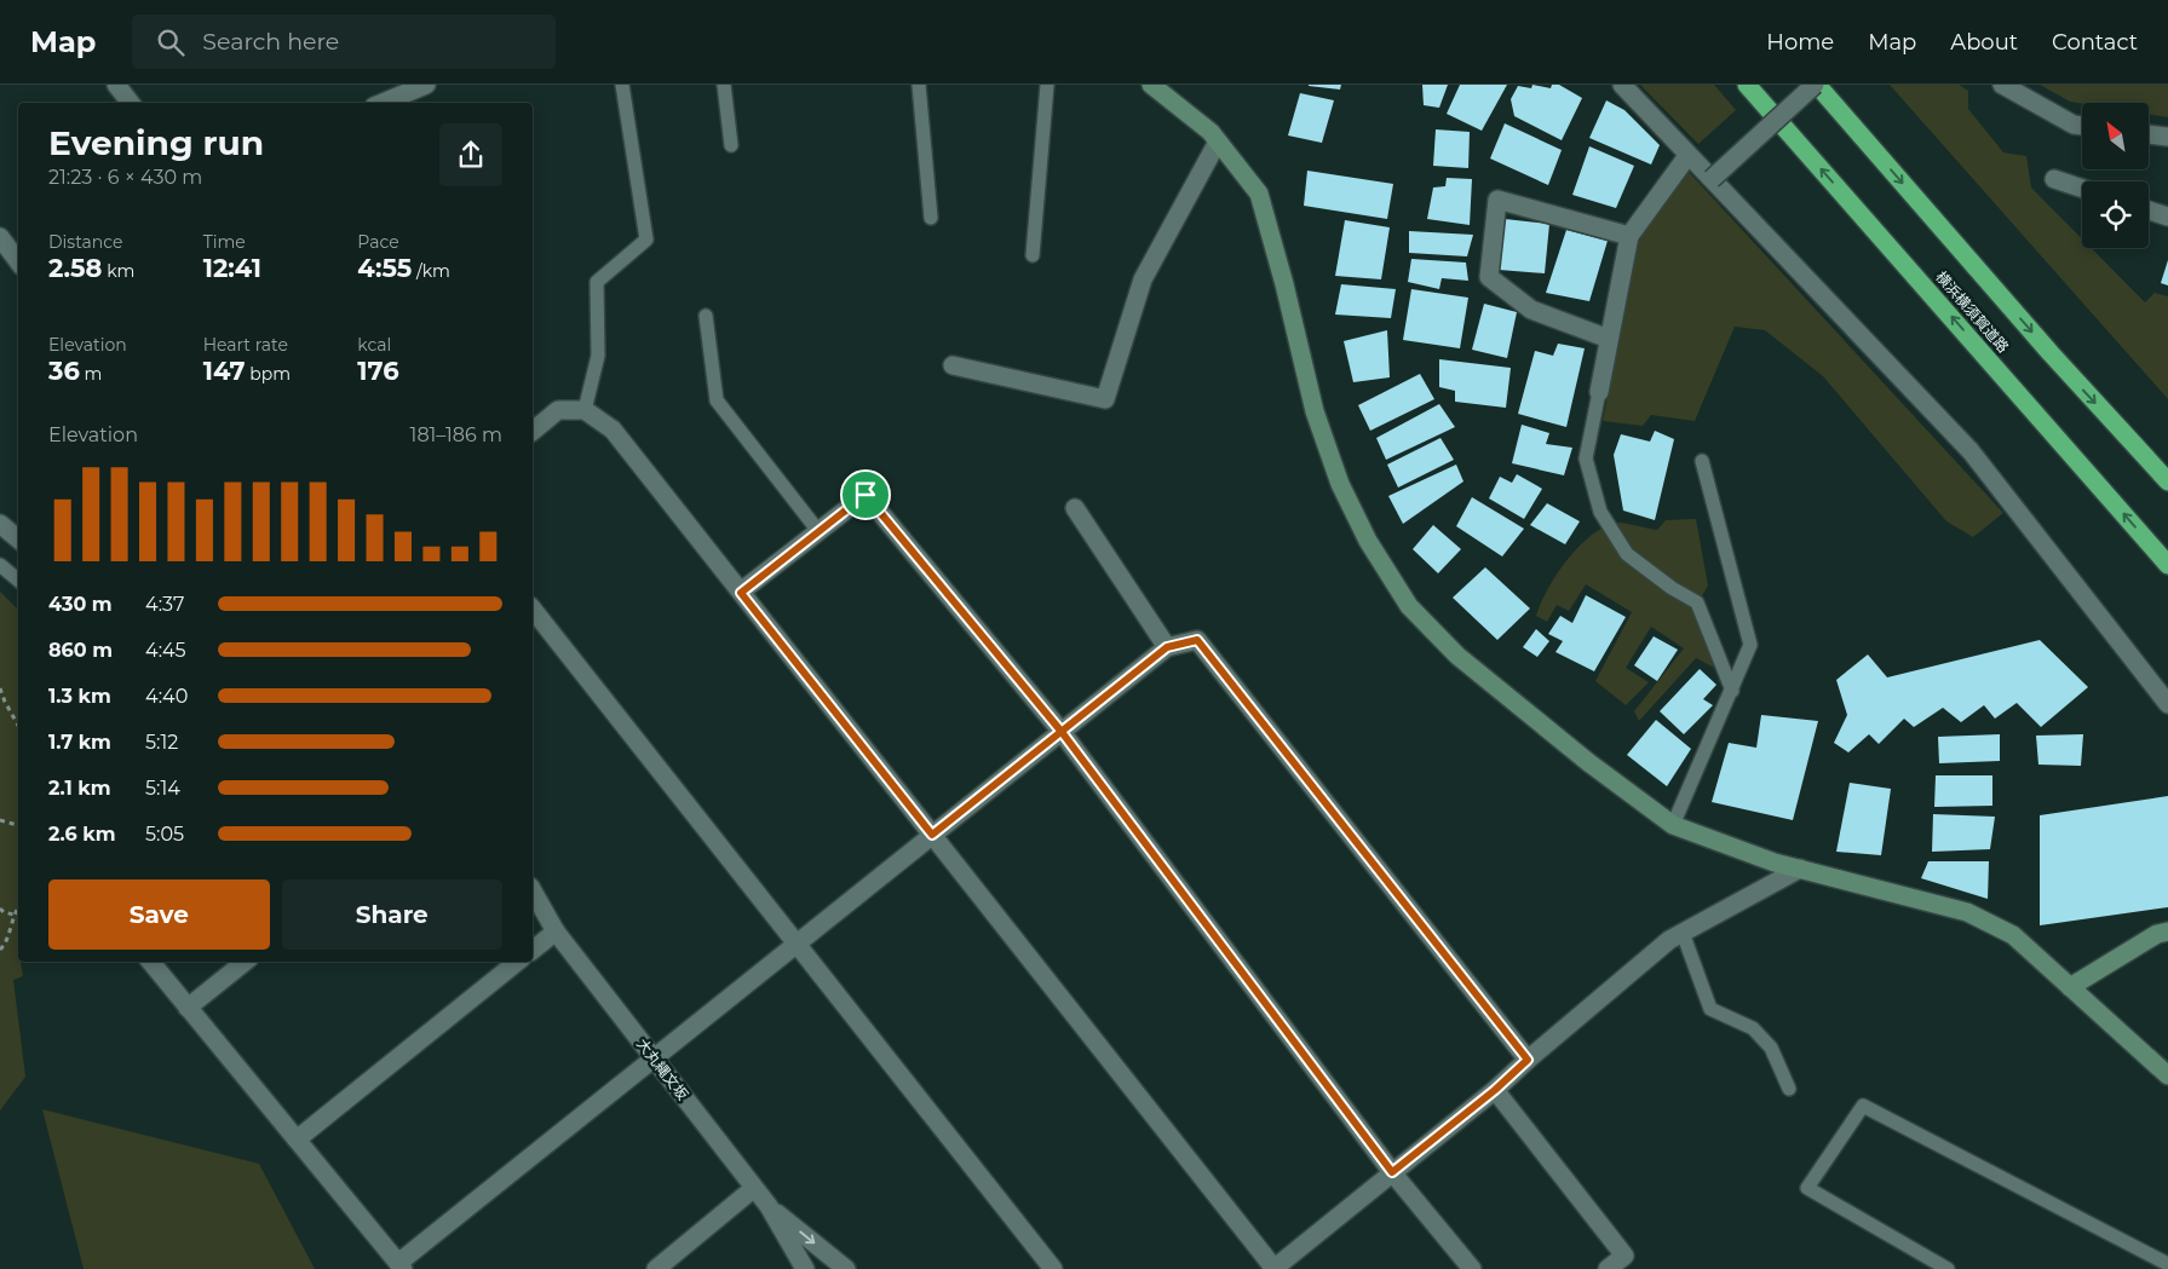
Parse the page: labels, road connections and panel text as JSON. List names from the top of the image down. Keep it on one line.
{"streets":{"highway":["横浜横須賀道路"],"street":["大丸縄文坂"]},"north":"top left","page":{"header":"Map","search":"Search here","nav":["Home","Map","About","Contact"],"heading":["Evening run","21:23 · 6 × 430 m"],"stats":[["Distance","2.58 km"],["Time","12:41"],["Pace","4:55 /km"],["Elevation","36 m"],["Heart rate","147 bpm"],["kcal","176"]],"chart":["Elevation","181–186 m"],"list":[{"name":"430 m","note":"4:37"},{"name":"860 m","note":"4:45"},{"name":"1.3 km","note":"4:40"},{"name":"1.7 km","note":"5:12"},{"name":"2.1 km","note":"5:14"},{"name":"2.6 km","note":"5:05"}],"buttons":["Save","Share"]}}
